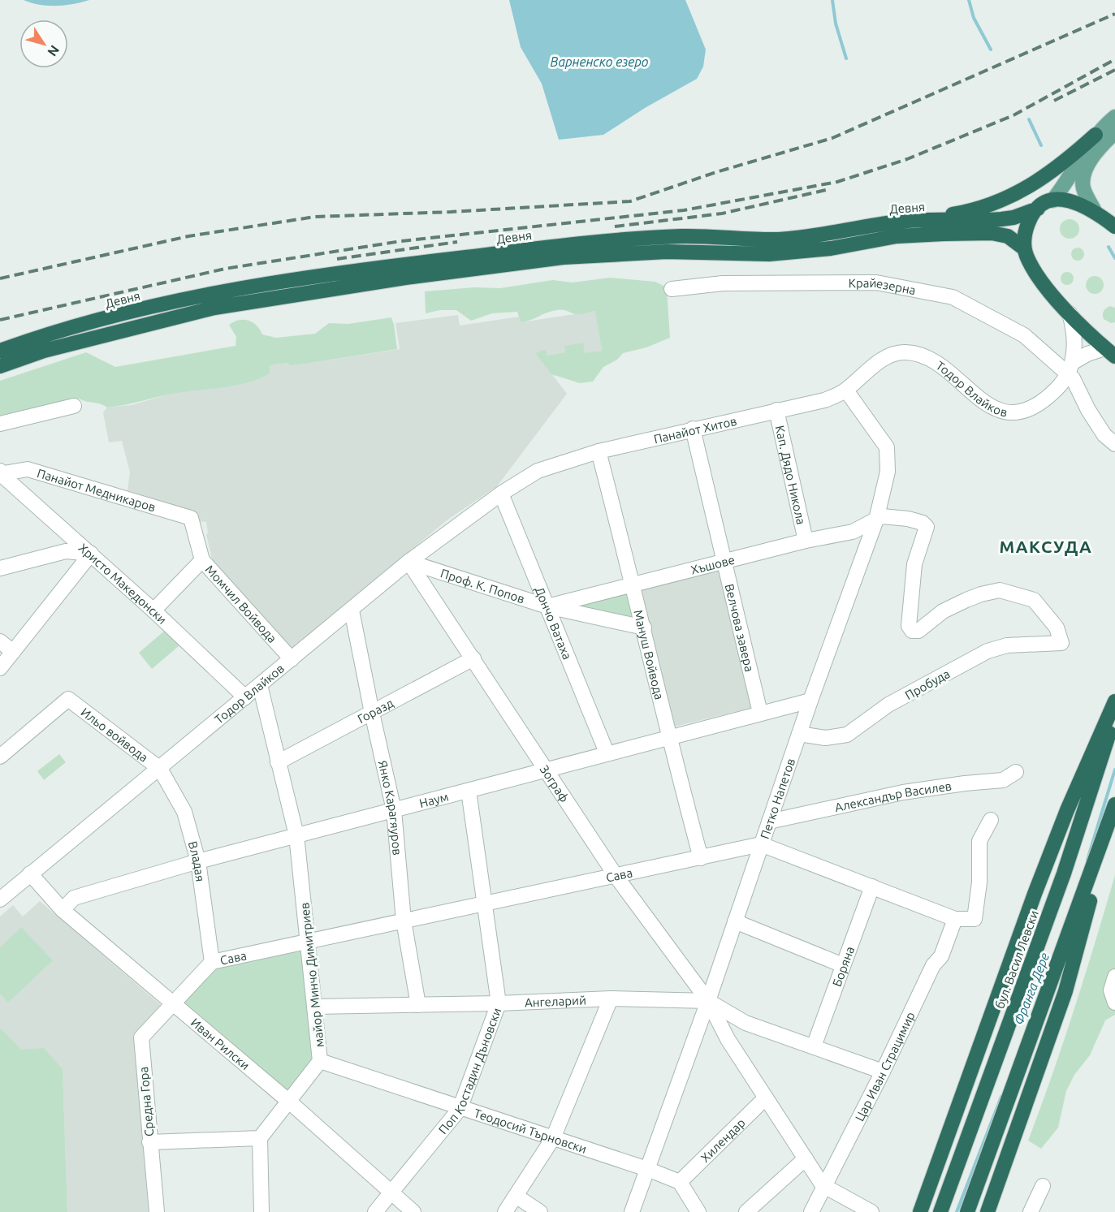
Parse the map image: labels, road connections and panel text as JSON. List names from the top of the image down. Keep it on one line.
{"streets":{"highway":["Девня","бул. Васил Левски"],"street":["Кpaйeзepнa","Тодор Влайков","Панайот Хитов","Кап. Дядо Никола","Панайот Медникаров","Хъшове","Христо Македонски","Проф. К. Попов","Момчил Войвода","Дончо Ватаха","Велчова завера","Mануш Войвода","Прoбудa","Горазд","Ильо войвода","Зограф","Александър Василев","Петко Напетов","Наум","Янко Карагяуров","Владая","Сава","Боряна","майор Минчо Димитриев","Ангеларий","Иван Рилски","Цар Иван Страцимир","Поп Костадин Дъновски","Средна Гора","Теодосий Търновски","Хилендар"]},"crossings":[["Кpaйeзepнa","Тодор Влайков"],["Тодор Влайков","Панайот Хитов"],["Тодор Влайков","Христо Македонски"],["Тодор Влайков","Проф. К. Попов"],["Тодор Влайков","Момчил Войвода"],["Тодор Влайков","Дончо Ватаха"],["Тодор Влайков","Ильо войвода"],["Тодор Влайков","Зограф"],["Тодор Влайков","Янко Карагяуров"],["Тодор Влайков","Владая"],["Тодор Влайков","майор Минчо Димитриев"],["Тодор Влайков","Иван Рилски"],["Панайот Хитов","Кап. Дядо Никола"],["Панайот Хитов","Дончо Ватаха"],["Панайот Хитов","Велчова завера"],["Панайот Хитов","Mануш Войвода"],["Панайот Хитов","Петко Напетов"],["Кап. Дядо Никола","Хъшове"],["Панайот Медникаров","Христо Македонски"],["Панайот Медникаров","Момчил Войвода"],["Хъшове","Проф. К. Попов"],["Хъшове","Дончо Ватаха"],["Хъшове","Велчова завера"],["Хъшове","Mануш Войвода"],["Хъшове","Прoбудa"],["Хъшове","Петко Напетов"],["Проф. К. Попов","Дончо Ватаха"],["Проф. К. Попов","Mануш Войвода"],["Проф. К. Попов","Зограф"],["Дончо Ватаха","Наум"],["Велчова завера","Наум"],["Mануш Войвода","Наум"],["Mануш Войвода","Сава"],["Прoбудa","Петко Напетов"],["Горазд","Зограф"],["Горазд","Янко Карагяуров"],["Горазд","майор Минчо Димитриев"],["Ильо войвода","Владая"],["Зограф","Петко Напетов"],["Зограф","Наум"],["Зограф","Сава"],["Зограф","Ангеларий"],["Александър Василев","Петко Напетов"],["Петко Напетов","Наум"],["Петко Напетов","Сава"],["Петко Напетов","Ангеларий"],["Петко Напетов","Теодосий Търновски"],["Наум","Янко Карагяуров"],["Наум","Владая"],["Наум","майор Минчо Димитриев"],["Наум","Иван Рилски"],["Наум","Поп Костадин Дъновски"],["Янко Карагяуров","Сава"],["Янко Карагяуров","Ангеларий"],["Владая","Сава"],["Сава","майор Минчо Димитриев"],["Сава","Иван Рилски"],["Сава","Поп Костадин Дъновски"],["Сава","Средна Гора"],["майор Минчо Димитриев","Ангеларий"],["майор Минчо Димитриев","Иван Рилски"],["майор Минчо Димитриев","Теодосий Търновски"],["Ангеларий","Поп Костадин Дъновски"],["Иван Рилски","Поп Костадин Дъновски"],["Иван Рилски","Средна Гора"],["Поп Костадин Дъновски","Теодосий Търновски"],["Теодосий Търновски","Хилендар"]],"districts":["МАКСУДА"],"water":["Варненско езеро","Франга Дере"],"north":"bottom right"}
